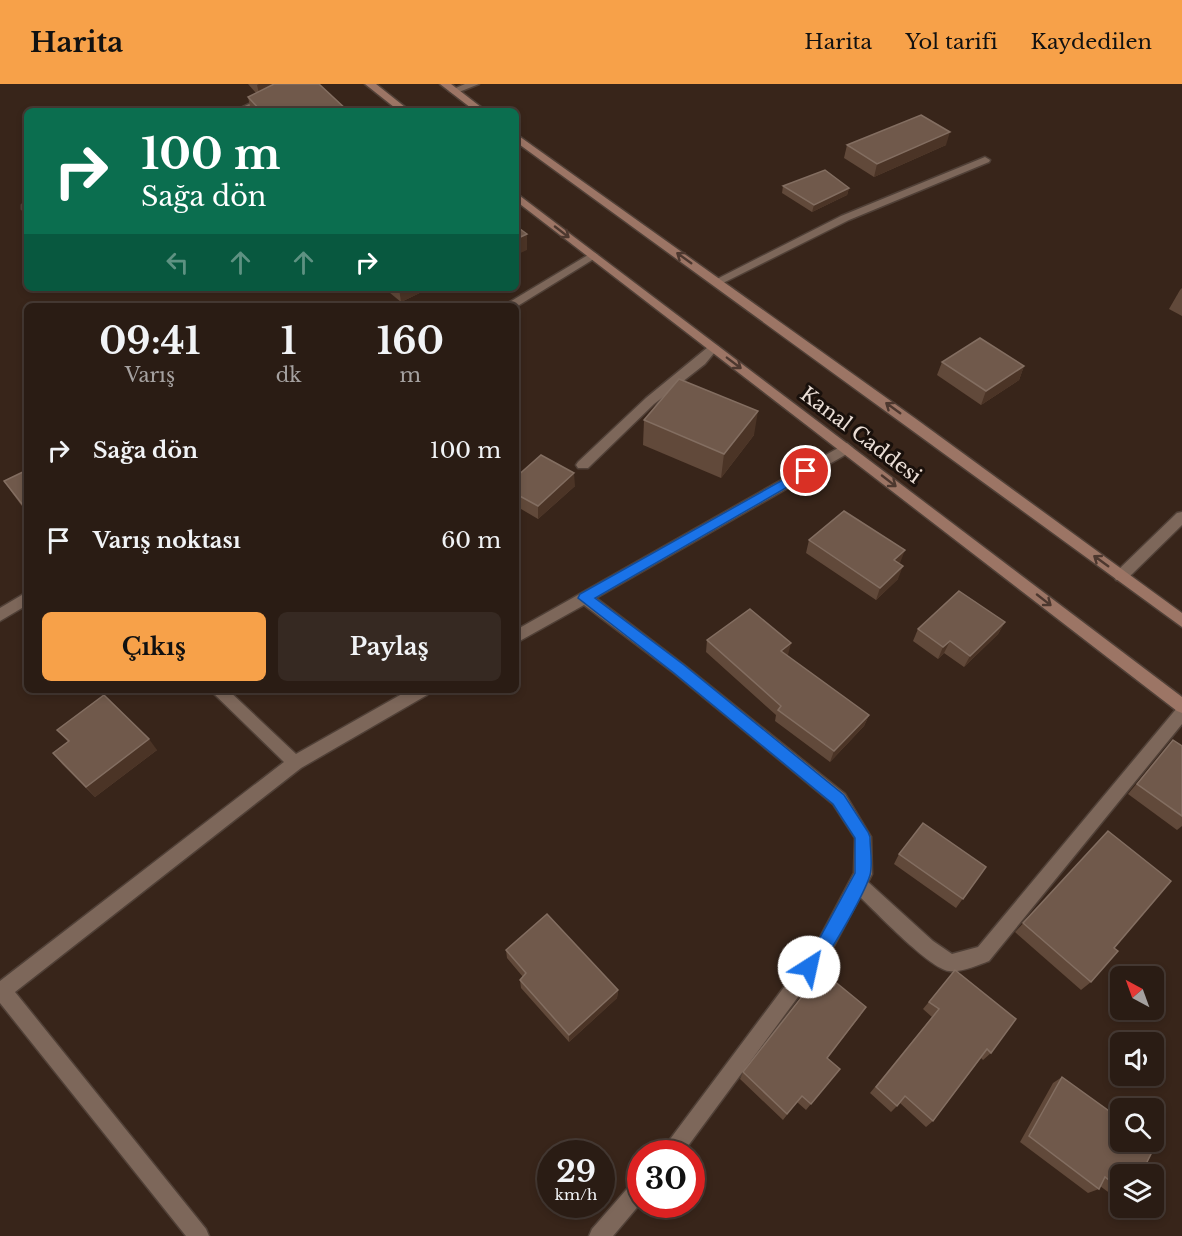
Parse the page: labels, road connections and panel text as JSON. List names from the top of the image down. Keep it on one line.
{"streets":{"main road":["Kanal Caddesi"]},"north":"top left","page":{"header":"Harita","nav":["Harita","Yol tarifi","Kaydedilen"],"turn":["100 m","Sağa dön"],"eta":["09:41","Varış","1","dk","160","m"],"list":[{"name":"Sağa dön","value":"100 m"},{"name":"Varış noktası","value":"60 m"}],"buttons":["Çıkış","Paylaş"],"speed":"29 km/h","limit":"30"}}
